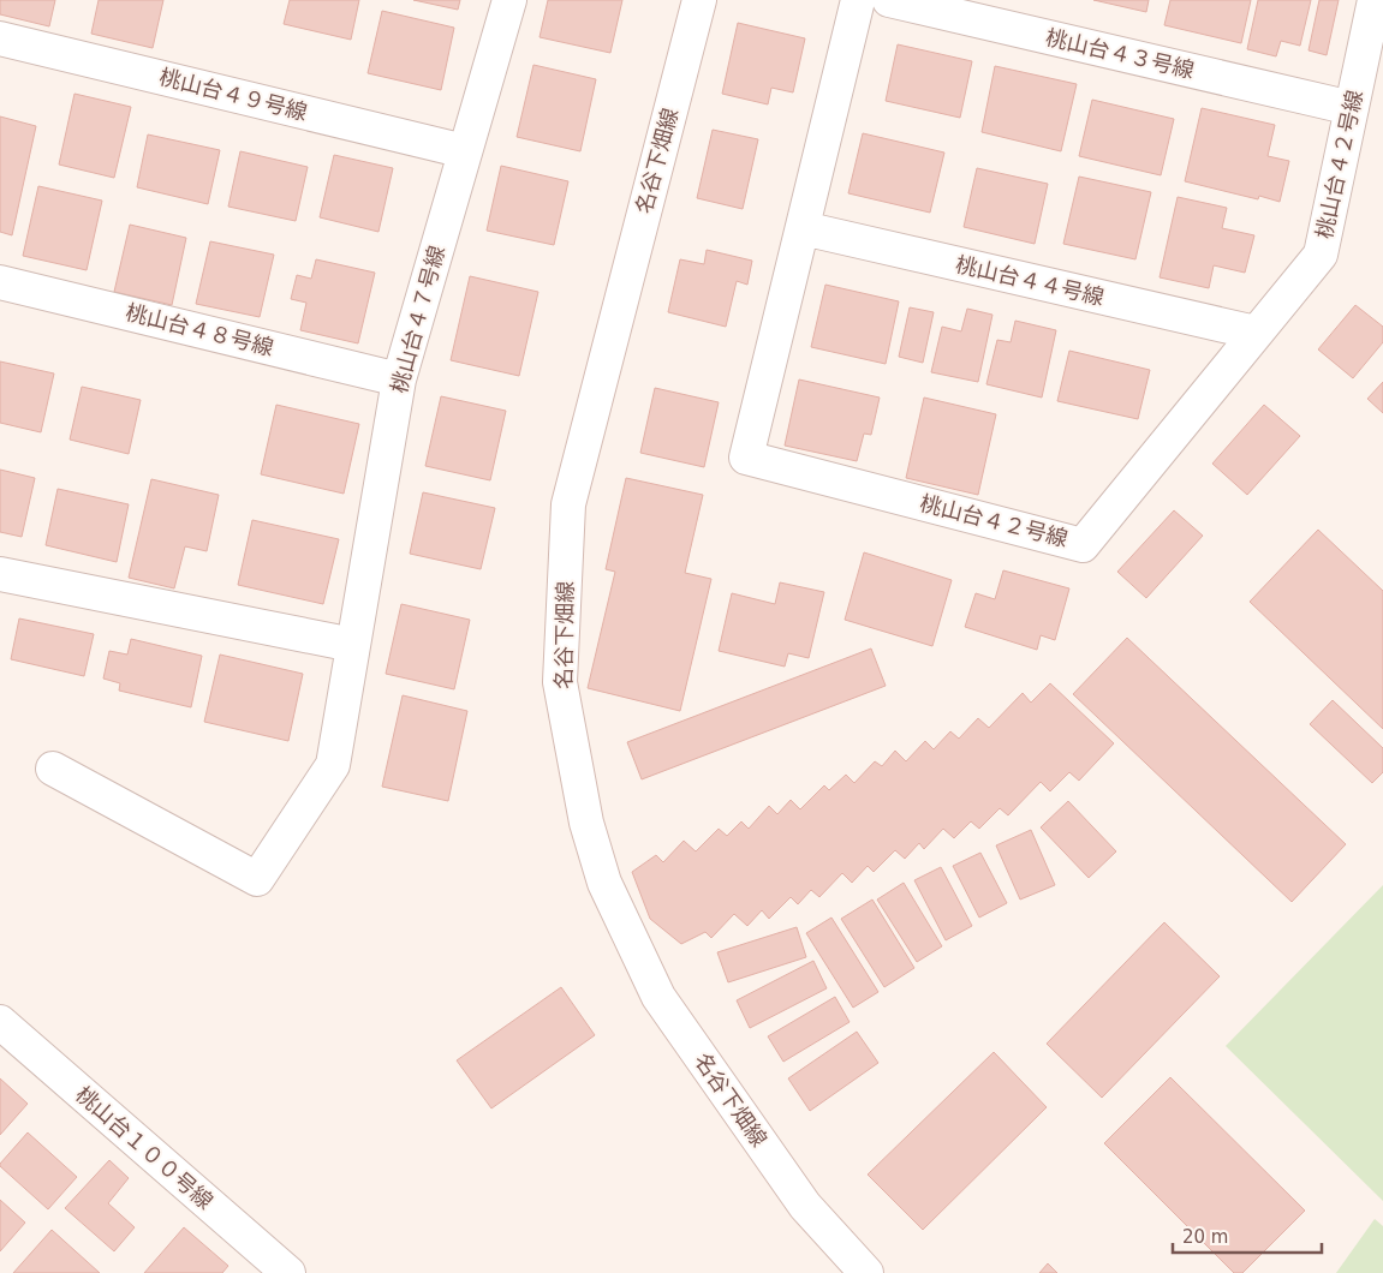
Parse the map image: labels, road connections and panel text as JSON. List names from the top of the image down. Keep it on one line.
{"streets":{"street":["桃山台４３号線","桃山台４９号線","名谷下畑線","桃山台４２号線","桃山台４４号線","桃山台４７号線","桃山台４８号線","桃山台１００号線"]},"crossings":[["桃山台４３号線","桃山台４２号線"],["桃山台４９号線","桃山台４７号線"],["桃山台４２号線","桃山台４４号線"],["桃山台４７号線","桃山台４８号線"]],"scale_bar":"20 m"}
